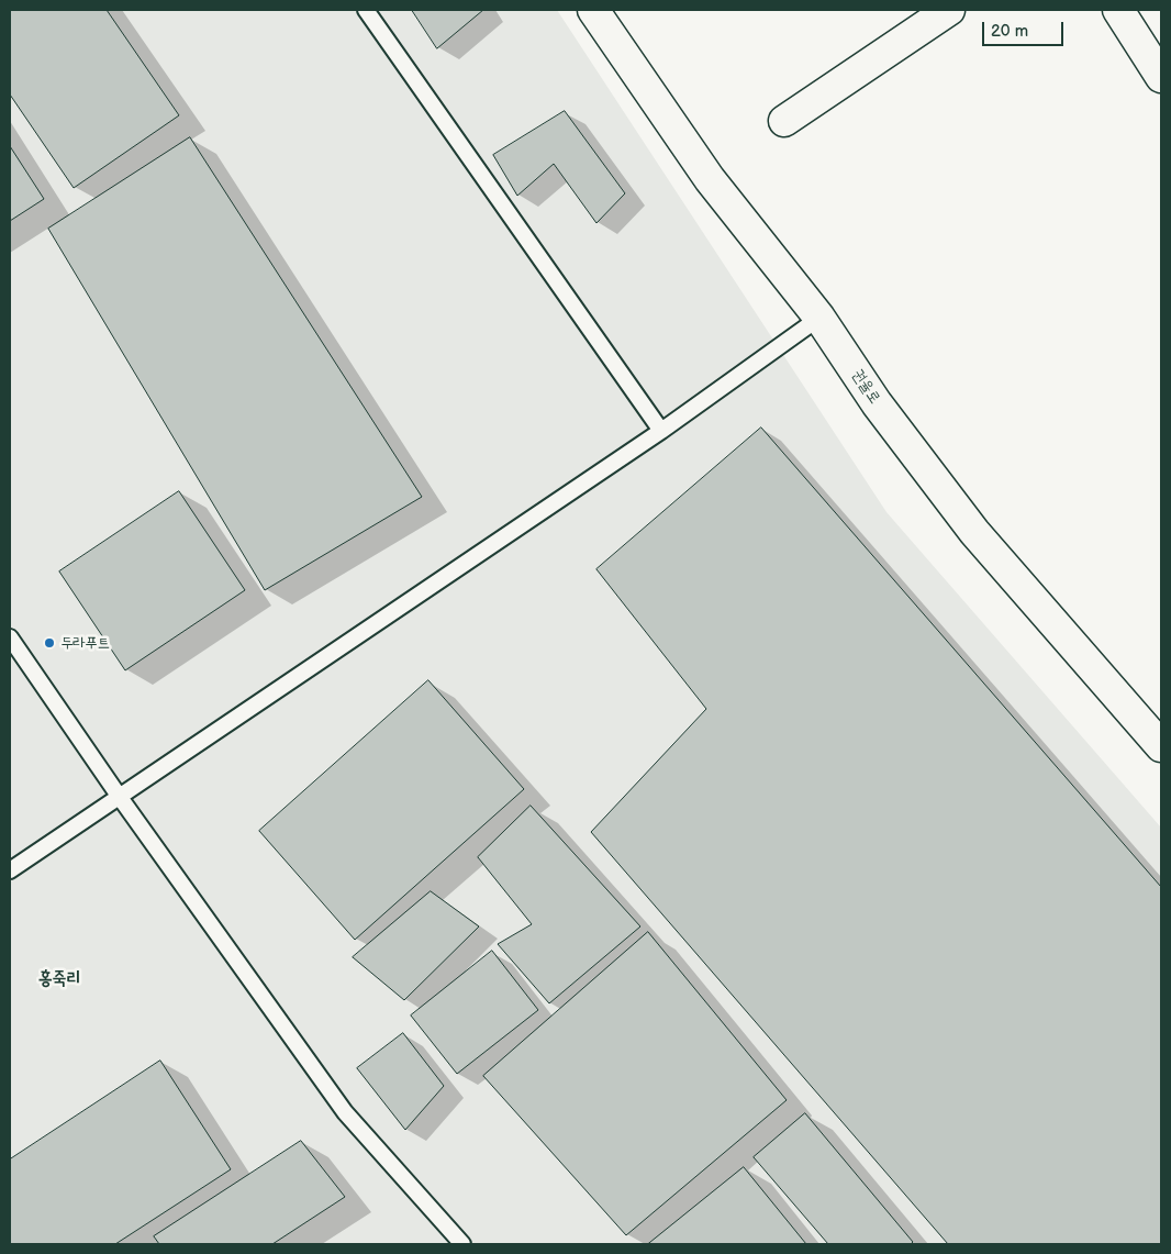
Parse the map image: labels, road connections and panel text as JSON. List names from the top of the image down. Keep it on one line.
{"streets":{"main road":["권율로"]},"districts":["홍죽리"],"places":["두라푸트"],"scale_bar":"20 m"}
